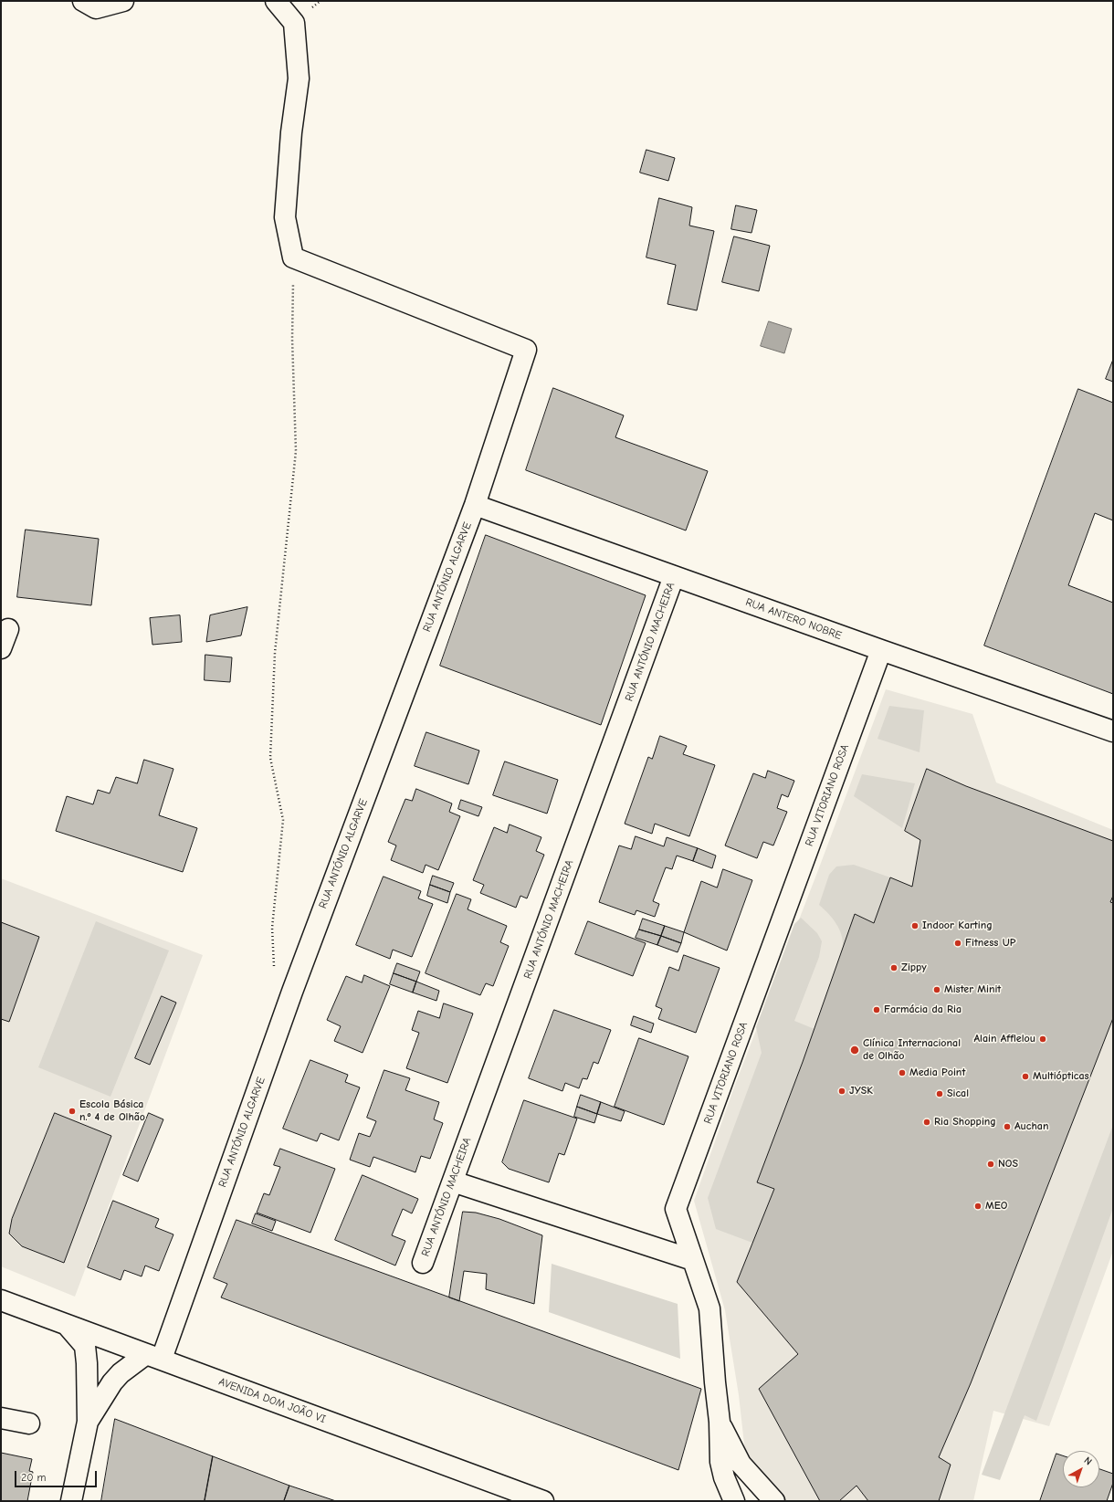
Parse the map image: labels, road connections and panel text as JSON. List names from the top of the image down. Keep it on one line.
{"streets":{"street":["RUA ANTÓNIO ALGARVE","RUA ANTERO NOBRE","RUA ANTÓNIO MACHEIRA","RUA VITORIANO ROSA","AVENIDA DOM JOÃO VI"]},"crossings":[["RUA ANTÓNIO ALGARVE","RUA ANTERO NOBRE"],["RUA ANTÓNIO ALGARVE","AVENIDA DOM JOÃO VI"],["RUA ANTERO NOBRE","RUA ANTÓNIO MACHEIRA"],["RUA ANTERO NOBRE","RUA VITORIANO ROSA"]],"places":["Indoor Karting","Fitness UP","Zippy","Mister Minit","Farmácia da Ria","Alain Afflelou","Clínica Internacional de Olhão","Media Point","Multiópticas","JYSK","Sical","Escola Básica n.º 4 de Olhão","Ria Shopping","Auchan","NOS","MEO"],"scale_bar":"20 m","north":"top right"}
